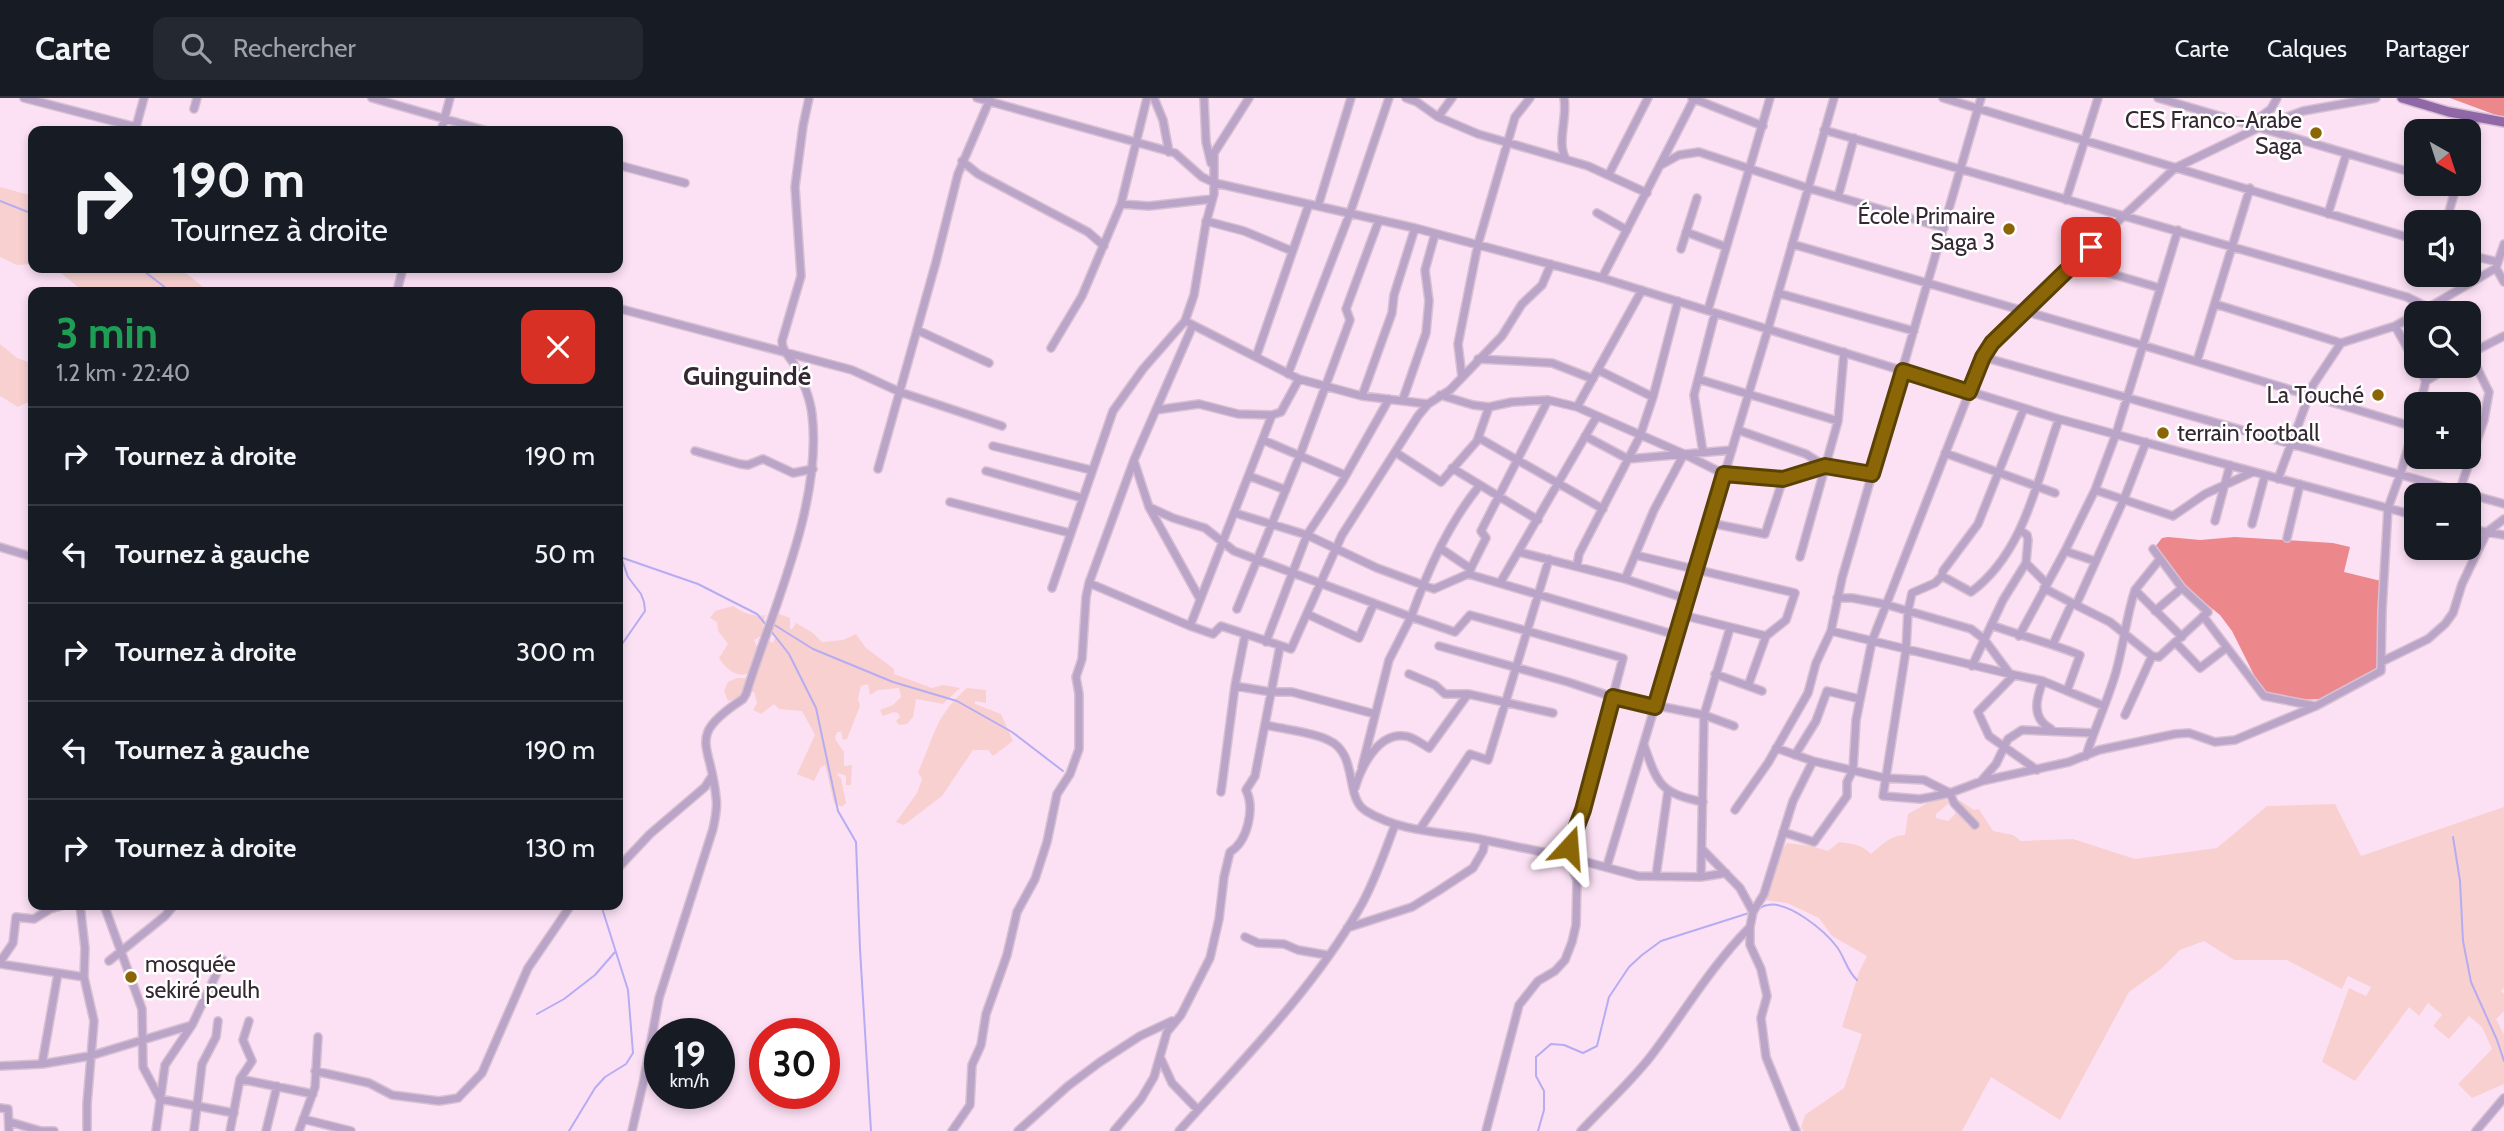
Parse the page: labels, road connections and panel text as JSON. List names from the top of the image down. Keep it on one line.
{"districts":["Guinguindé"],"places":["CES Franco-Arabe Saga","École Primaire Saga 3","La Touché","terrain football","mosquée sekiré peulh"],"north":"bottom right","page":{"header":"Carte","search":"Rechercher","nav":["Carte","Calques","Partager"],"map_buttons":["+","−"],"turn":["190 m","Tournez à droite"],"heading":["3 min","1.2 km · 22:40"],"list":[{"name":"Tournez à droite","value":"190 m"},{"name":"Tournez à gauche","value":"50 m"},{"name":"Tournez à droite","value":"300 m"},{"name":"Tournez à gauche","value":"190 m"},{"name":"Tournez à droite","value":"130 m"}],"speed":"19 km/h","limit":"30"}}
